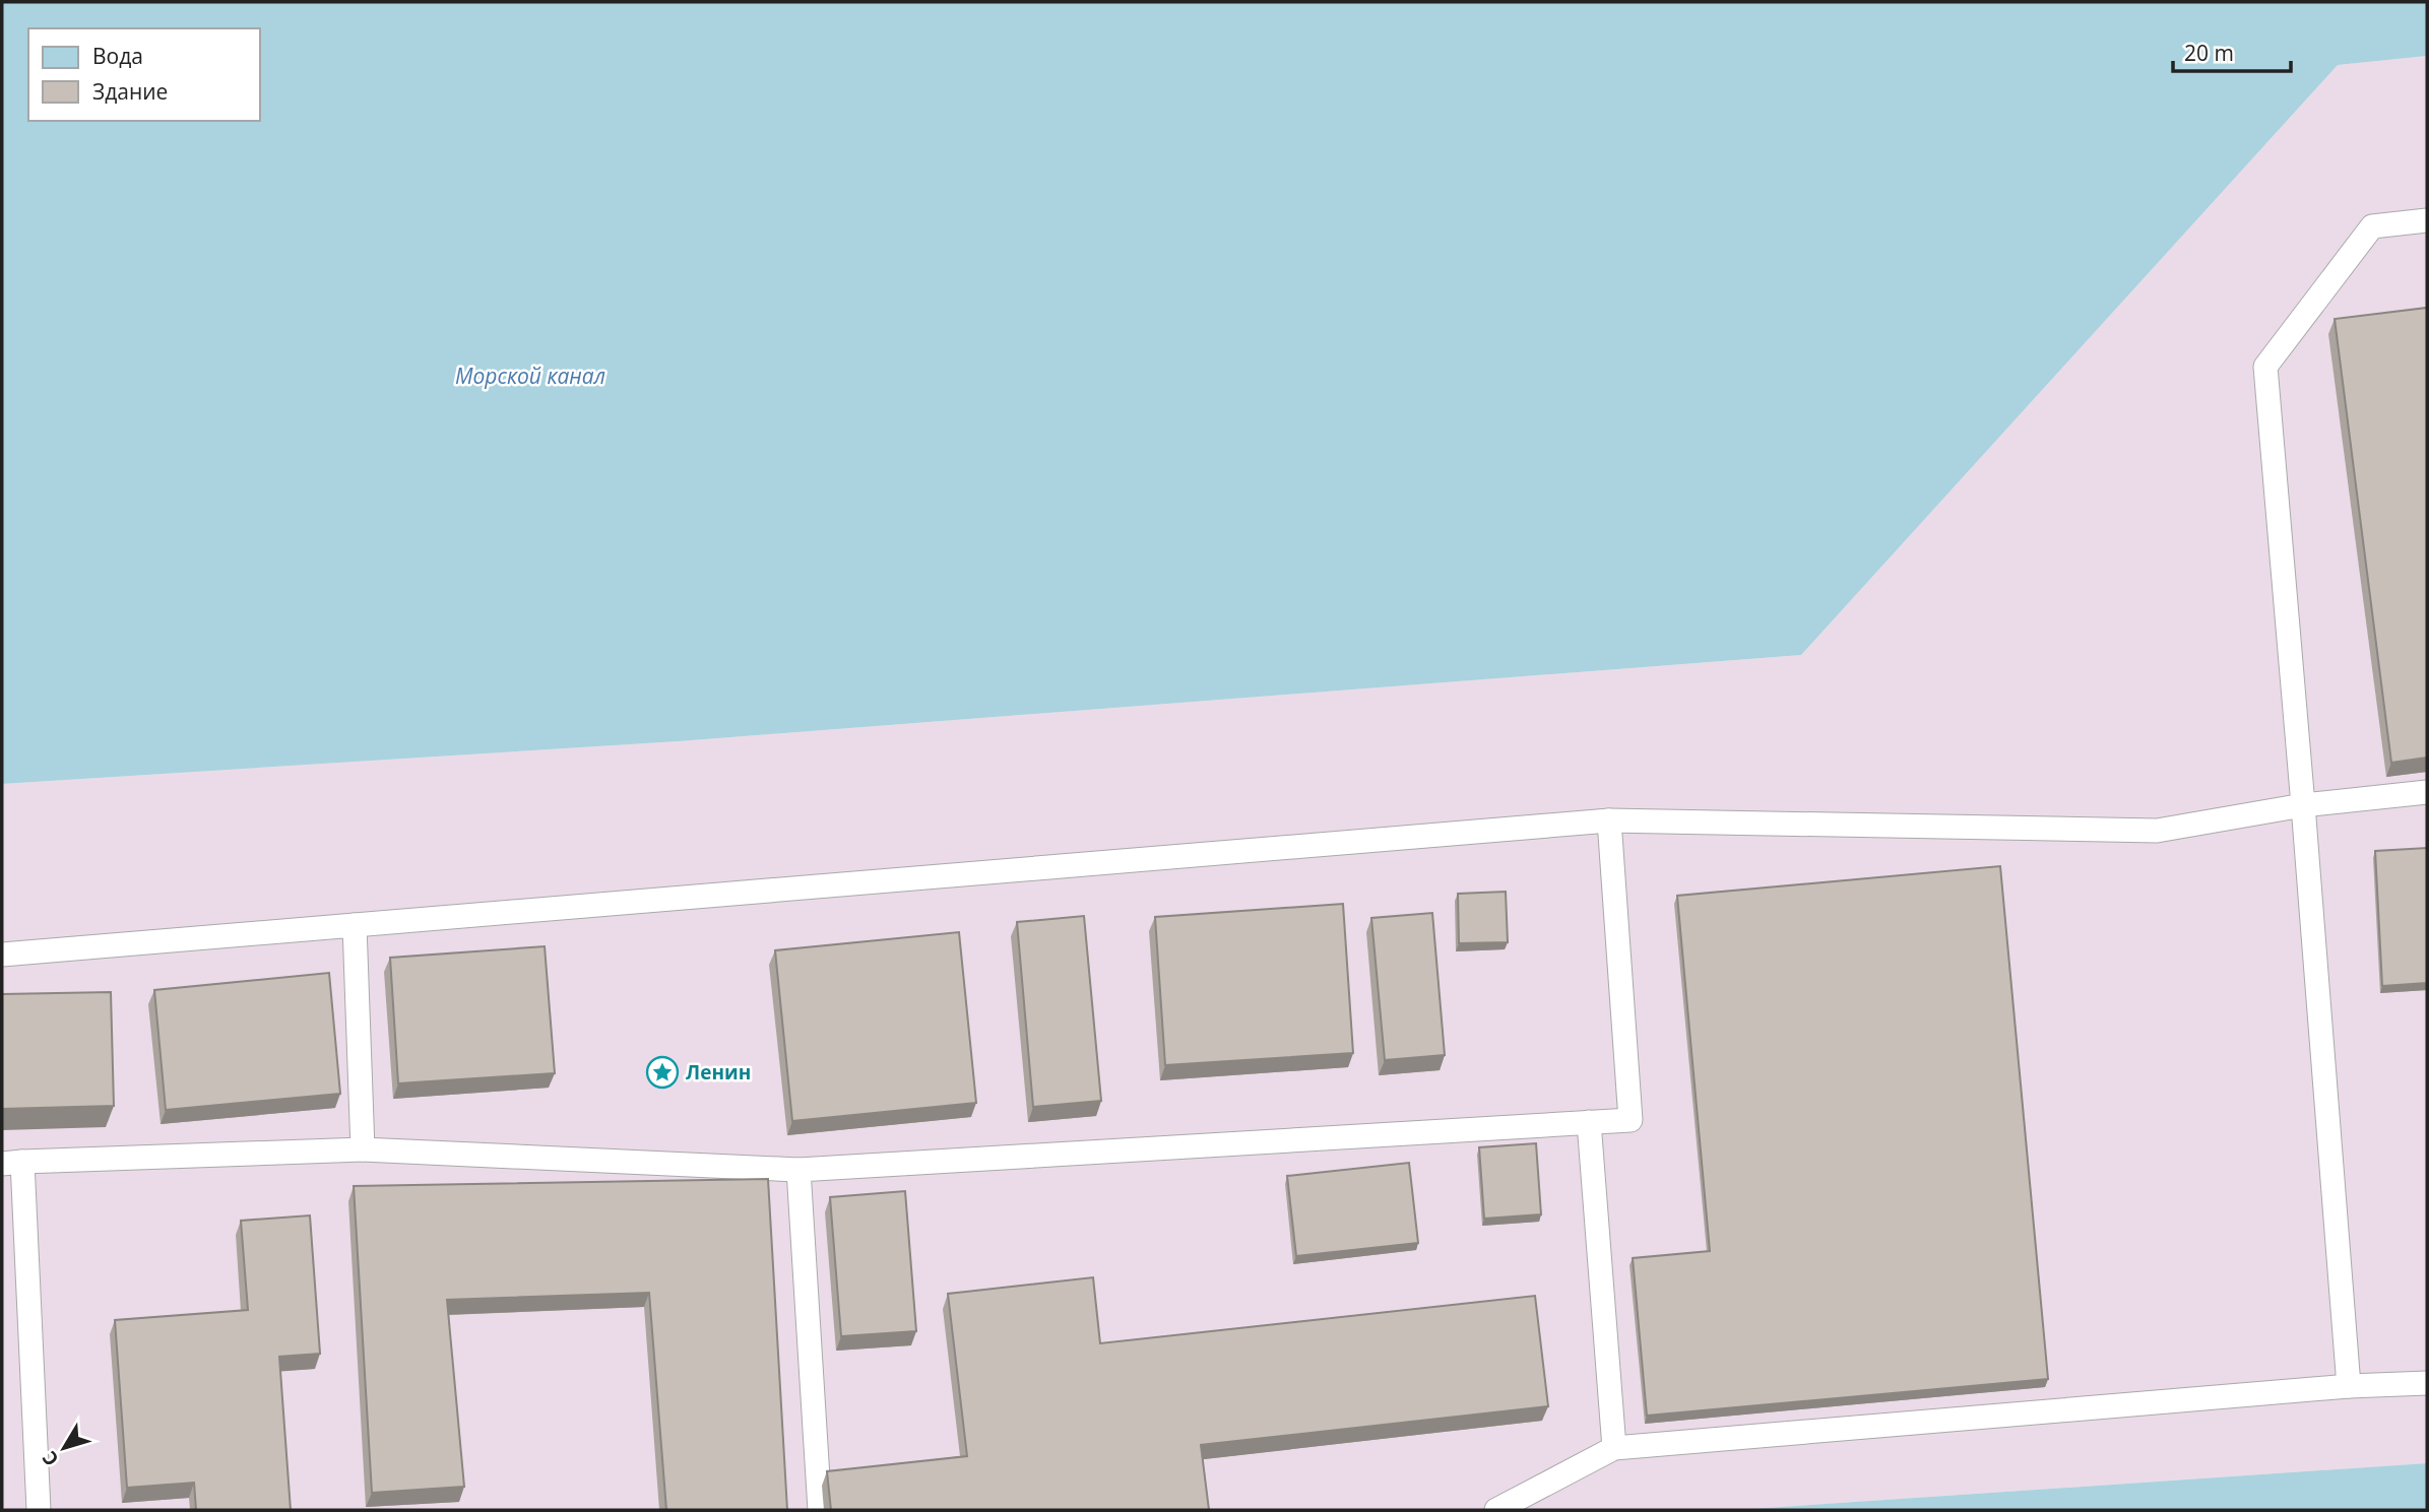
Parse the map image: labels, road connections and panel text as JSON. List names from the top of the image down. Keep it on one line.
{"water":["Морской канал"],"places":{"place":["Ленин"]},"legend":["Вода","Здание"],"scale_bar":"20 m","north":"bottom left"}
